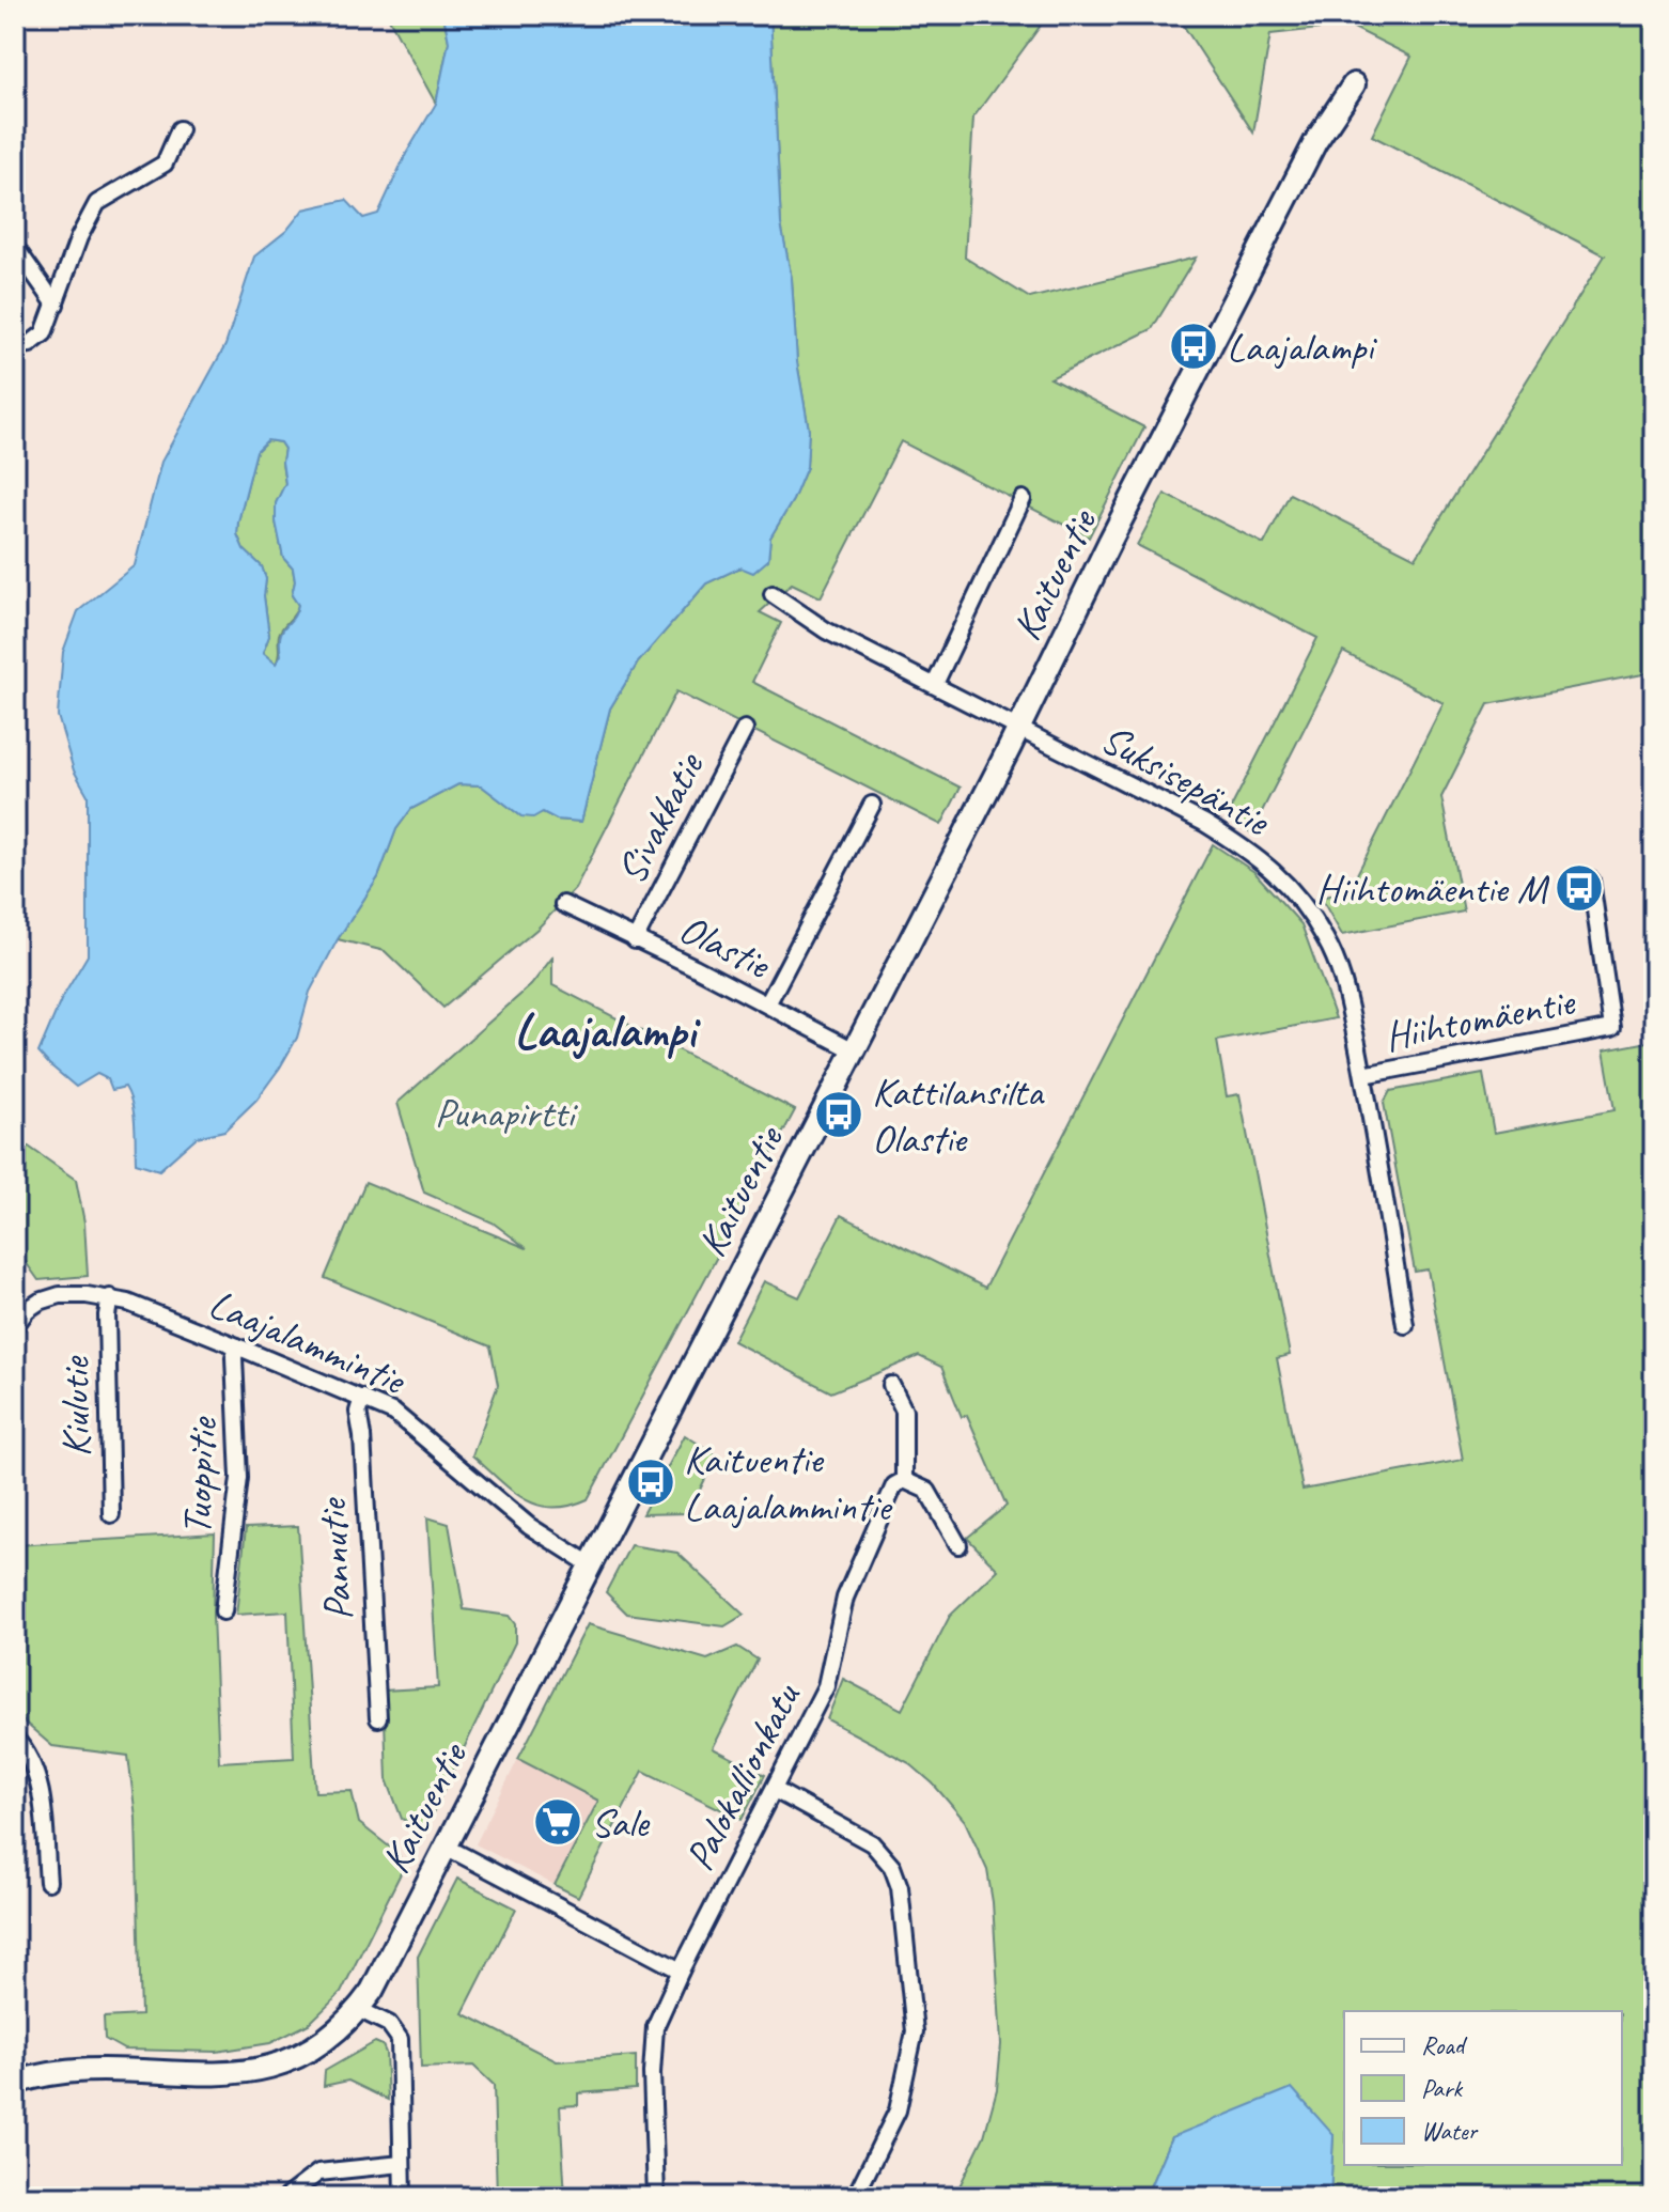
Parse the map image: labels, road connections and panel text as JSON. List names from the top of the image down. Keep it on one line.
{"streets":{"street":["Kaituentie","Suksisepäntie","Sivakkatie","Olastie","Hiihtomäentie","Laajalammintie","Kiulutie","Tuoppitie","Pannutie","Palokallionkatu"]},"crossings":[["Kaituentie","Suksisepäntie"],["Kaituentie","Olastie"],["Kaituentie","Laajalammintie"],["Suksisepäntie","Hiihtomäentie"],["Sivakkatie","Olastie"],["Laajalammintie","Kiulutie"],["Laajalammintie","Tuoppitie"],["Laajalammintie","Pannutie"]],"districts":["Laajalampi"],"parks":["Punapirtti"],"places":{"bus stop":["Laajalampi","Hiihtomäentie M","Kattilansilta Olastie","Kaituentie Laajalammintie"],"supermarket":["Sale"]},"legend":["Road","Park","Water"]}
